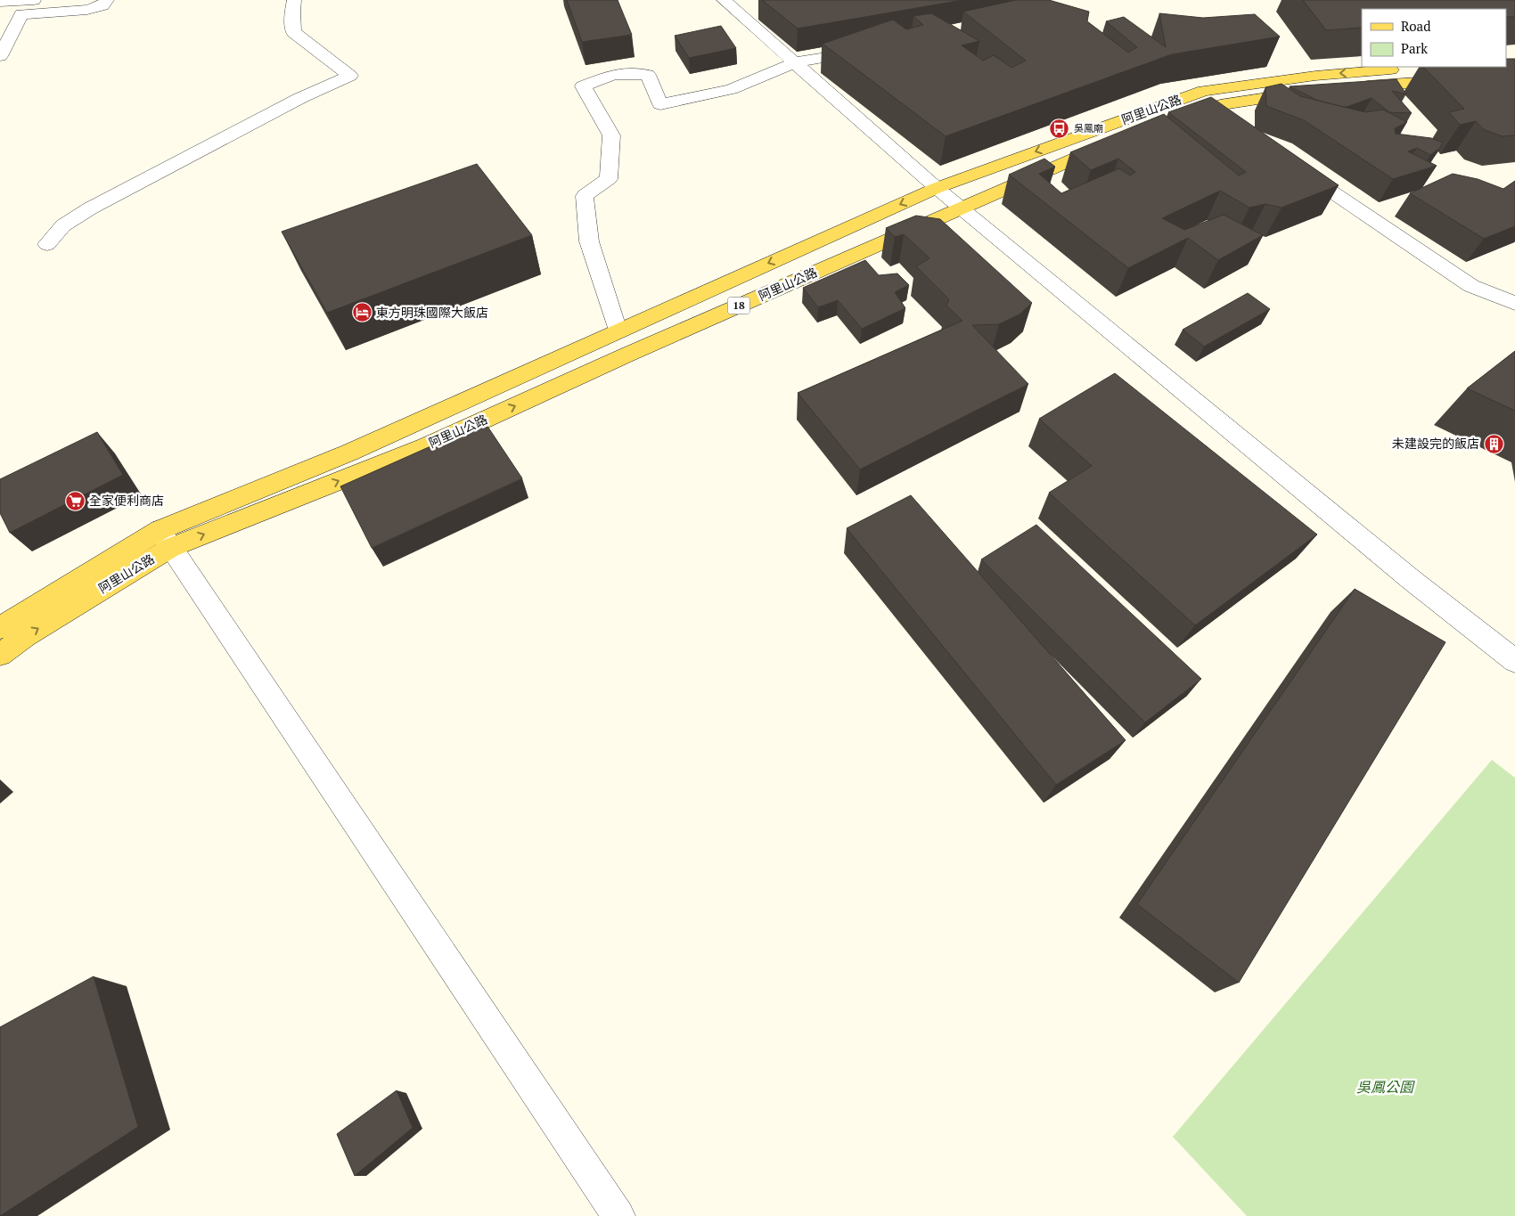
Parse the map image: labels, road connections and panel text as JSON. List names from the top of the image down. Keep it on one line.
{"streets":{"main road":["阿里山公路","18"]},"parks":["吳鳳公園"],"places":{"bus stop":["吳鳳廟"],"hotel":["東方明珠國際大飯店"],"building":["未建設完的飯店"],"supermarket":["全家便利商店"]},"legend":["Road","Park"]}
